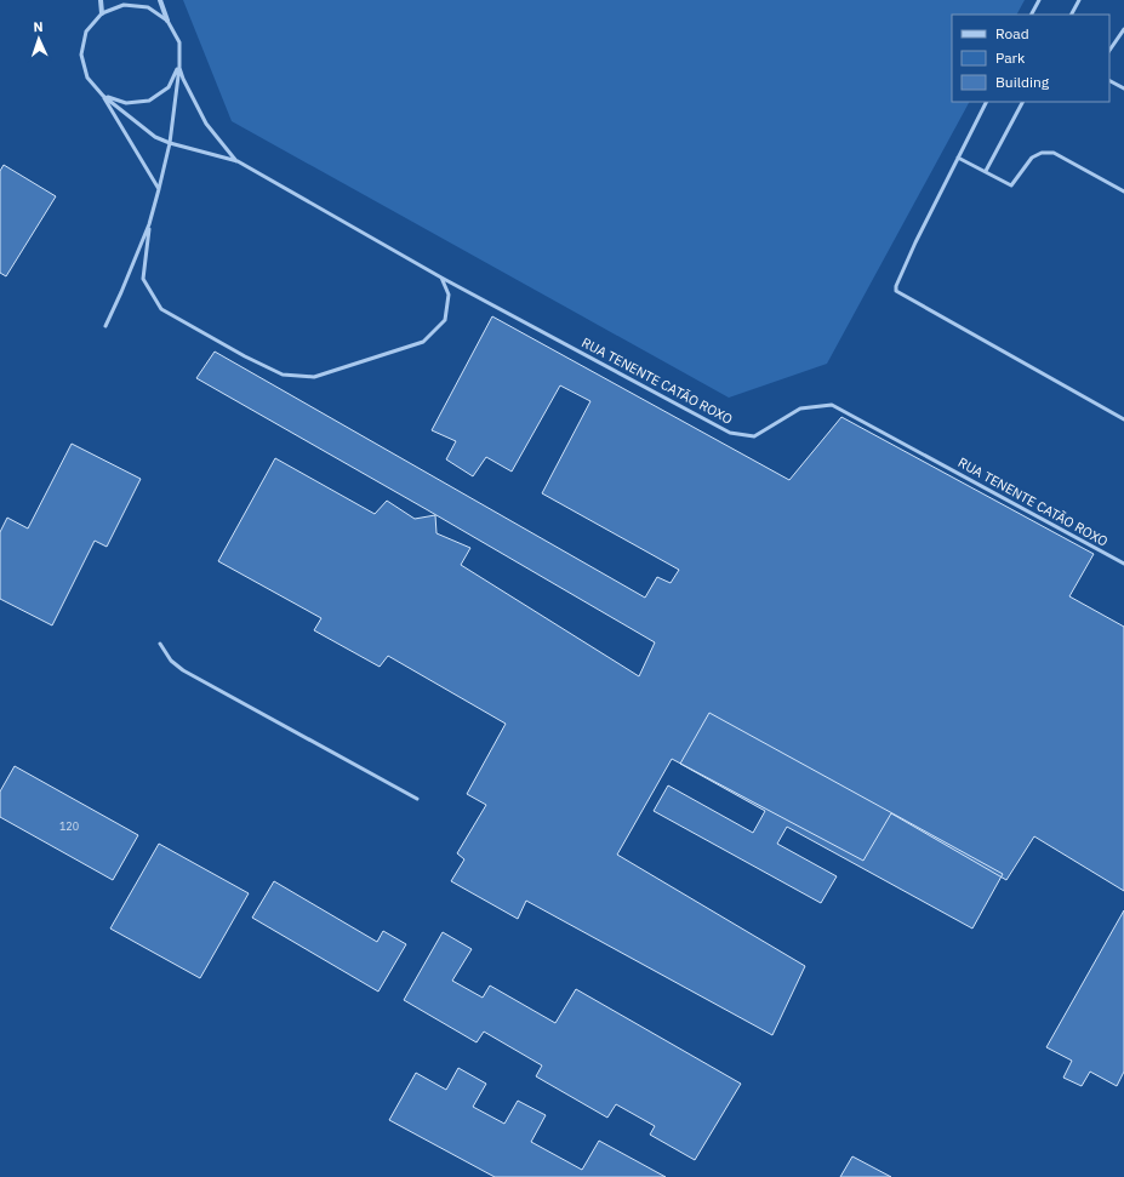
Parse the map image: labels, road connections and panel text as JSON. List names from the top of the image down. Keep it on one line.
{"streets":{"lane":["RUA TENENTE CATÃO ROXO"]},"house_numbers":["120"],"legend":["Road","Park","Building"],"north":"top"}
